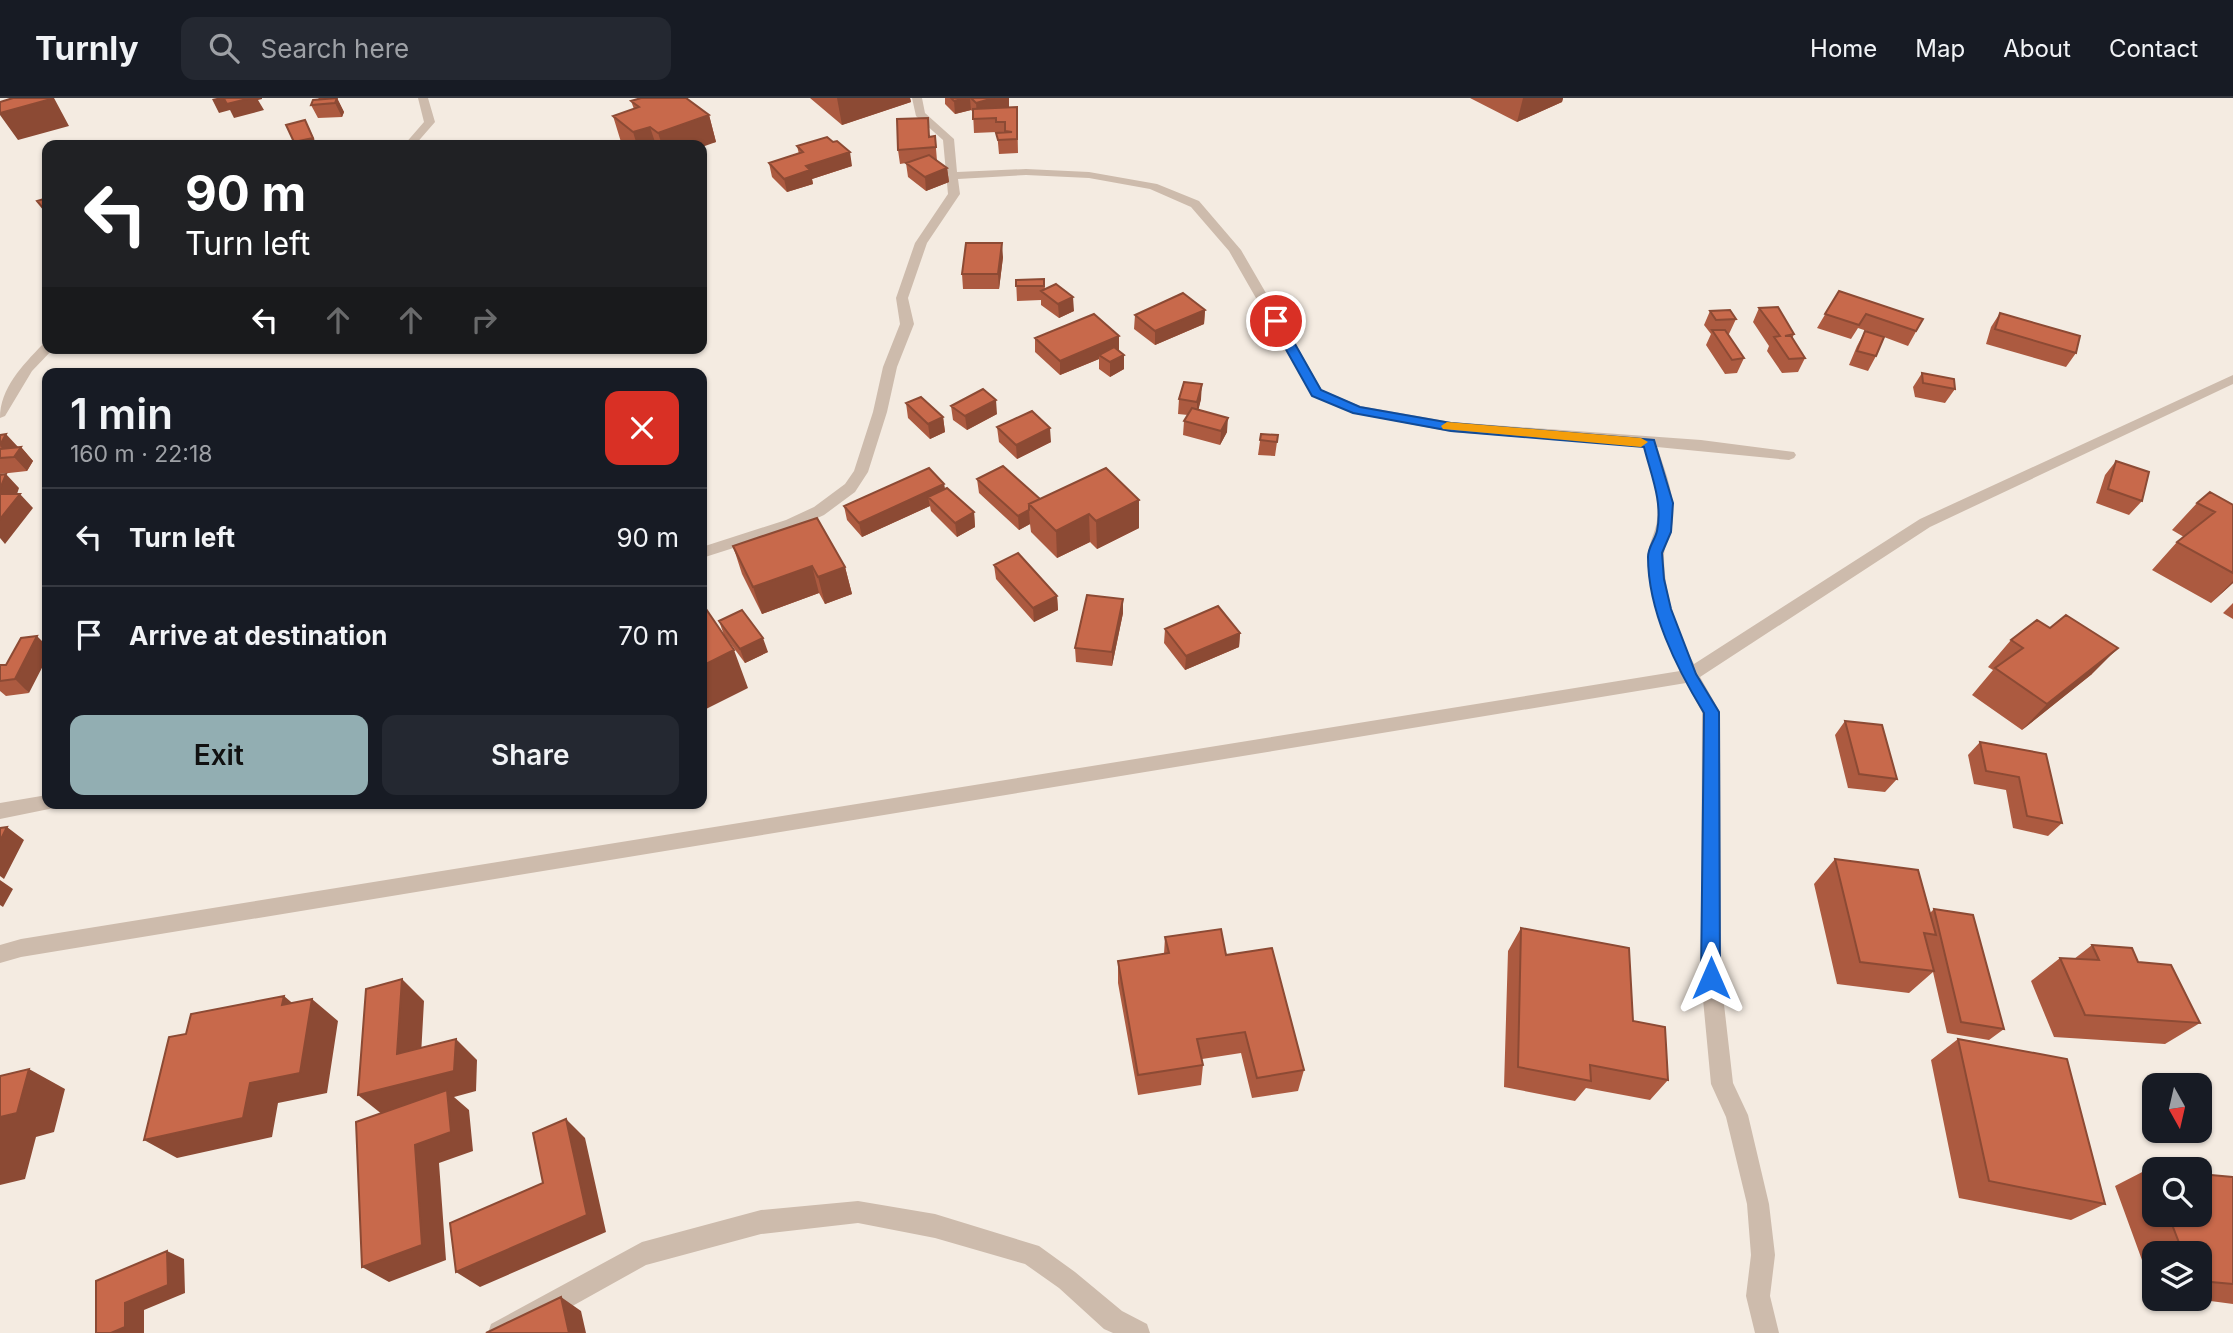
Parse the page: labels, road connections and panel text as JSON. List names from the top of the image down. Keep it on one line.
{"north":"bottom","page":{"header":"Turnly","search":"Search here","nav":["Home","Map","About","Contact"],"turn":["90 m","Turn left"],"heading":["1 min","160 m · 22:18"],"list":[{"name":"Turn left","value":"90 m"},{"name":"Arrive at destination","value":"70 m"}],"buttons":["Exit","Share"]}}
